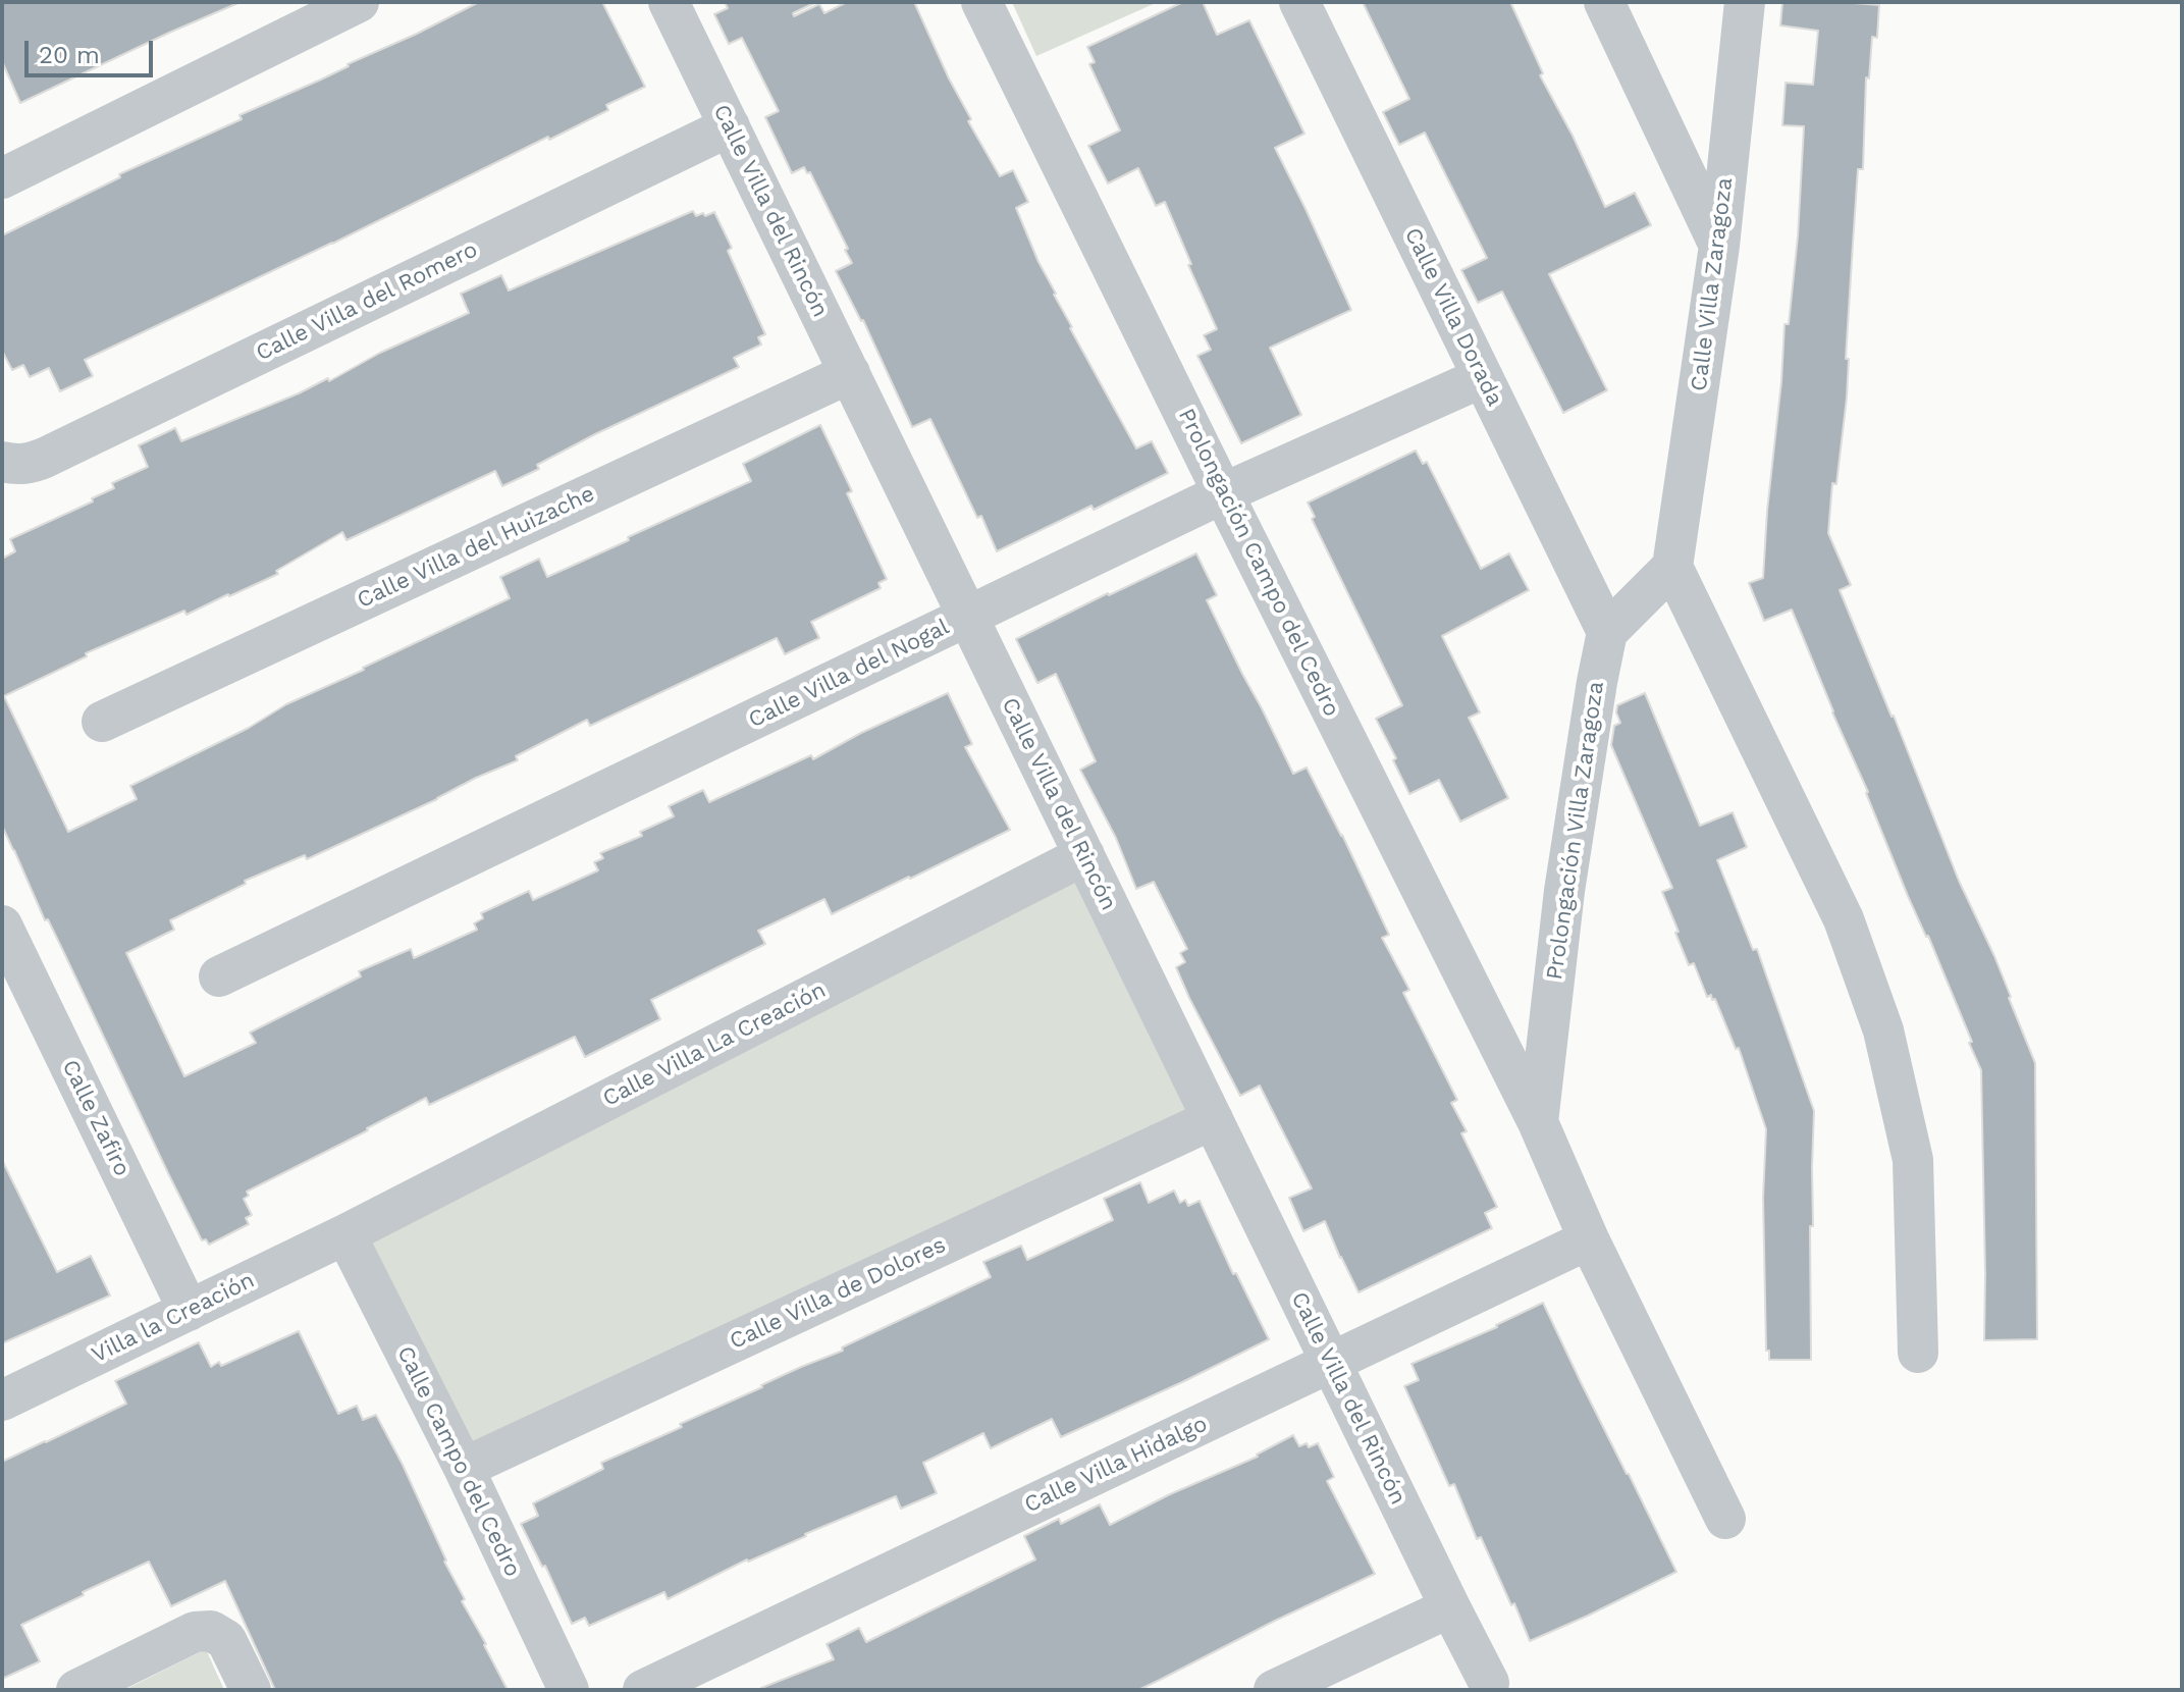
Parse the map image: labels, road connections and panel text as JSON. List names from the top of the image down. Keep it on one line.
{"streets":{"street":["Calle Villa del Rincón","Calle Villa Zaragoza","Calle Villa del Romero","Calle Villa Dorada","Calle Villa del Huizache","Prolongación Campo del Cedro","Calle Villa del Nogal","Prolongación Villa Zaragoza","Calle Villa La Creación","Calle Zafiro","Calle Villa de Dolores","Villa la Creación","Calle Campo del Cedro","Calle Villa Hidalgo"]},"crossings":[["Calle Villa del Rincón","Calle Villa del Romero"],["Calle Villa del Rincón","Calle Villa del Huizache"],["Calle Villa del Rincón","Calle Villa del Nogal"],["Calle Villa del Rincón","Calle Villa La Creación"],["Calle Villa del Rincón","Calle Villa de Dolores"],["Calle Villa del Rincón","Calle Villa Hidalgo"],["Calle Villa Dorada","Calle Villa del Nogal"],["Calle Villa Dorada","Prolongación Villa Zaragoza"],["Prolongación Campo del Cedro","Calle Villa del Nogal"],["Prolongación Campo del Cedro","Prolongación Villa Zaragoza"],["Prolongación Campo del Cedro","Calle Villa Hidalgo"],["Calle Villa La Creación","Villa la Creación"],["Calle Villa La Creación","Calle Campo del Cedro"],["Calle Zafiro","Villa la Creación"],["Calle Villa de Dolores","Calle Campo del Cedro"],["Villa la Creación","Calle Campo del Cedro"]],"scale_bar":"20 m"}
